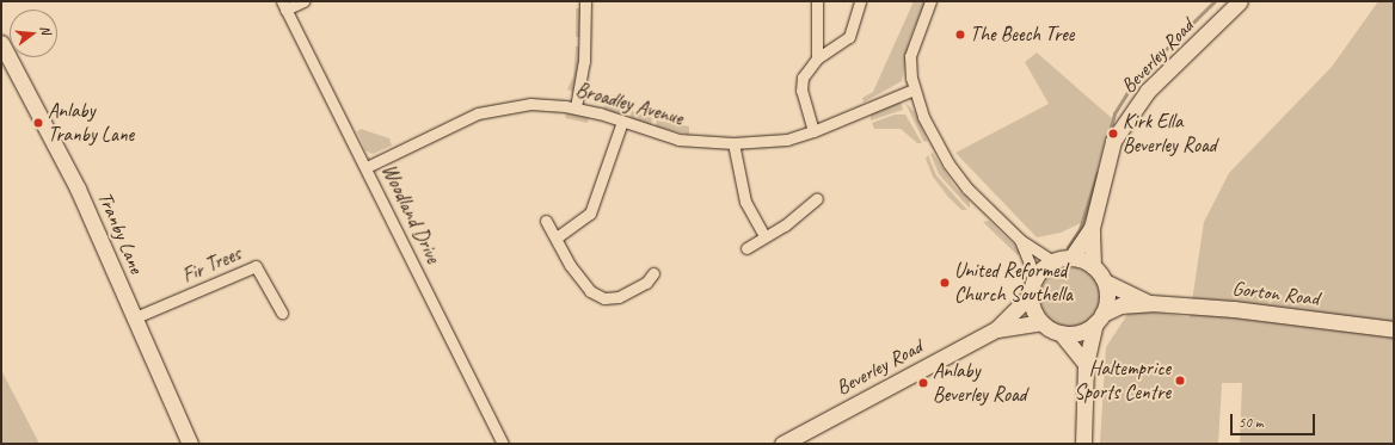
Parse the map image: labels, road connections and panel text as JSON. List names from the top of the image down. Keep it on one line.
{"streets":{"main road":["Beverley Road","Tranby Lane","Gorton Road"],"street":["Broadley Avenue","Woodland Drive","Fir Trees"]},"crossings":[["Beverley Road","Gorton Road"],["Broadley Avenue","Woodland Drive"],["Tranby Lane","Fir Trees"]],"places":["The Beech Tree","Anlaby Tranby Lane","Kirk Ella Beverley Road","United Reformed Church Southella","Haltemprice Sports Centre","Anlaby Beverley Road"],"scale_bar":"50 m","north":"right"}
